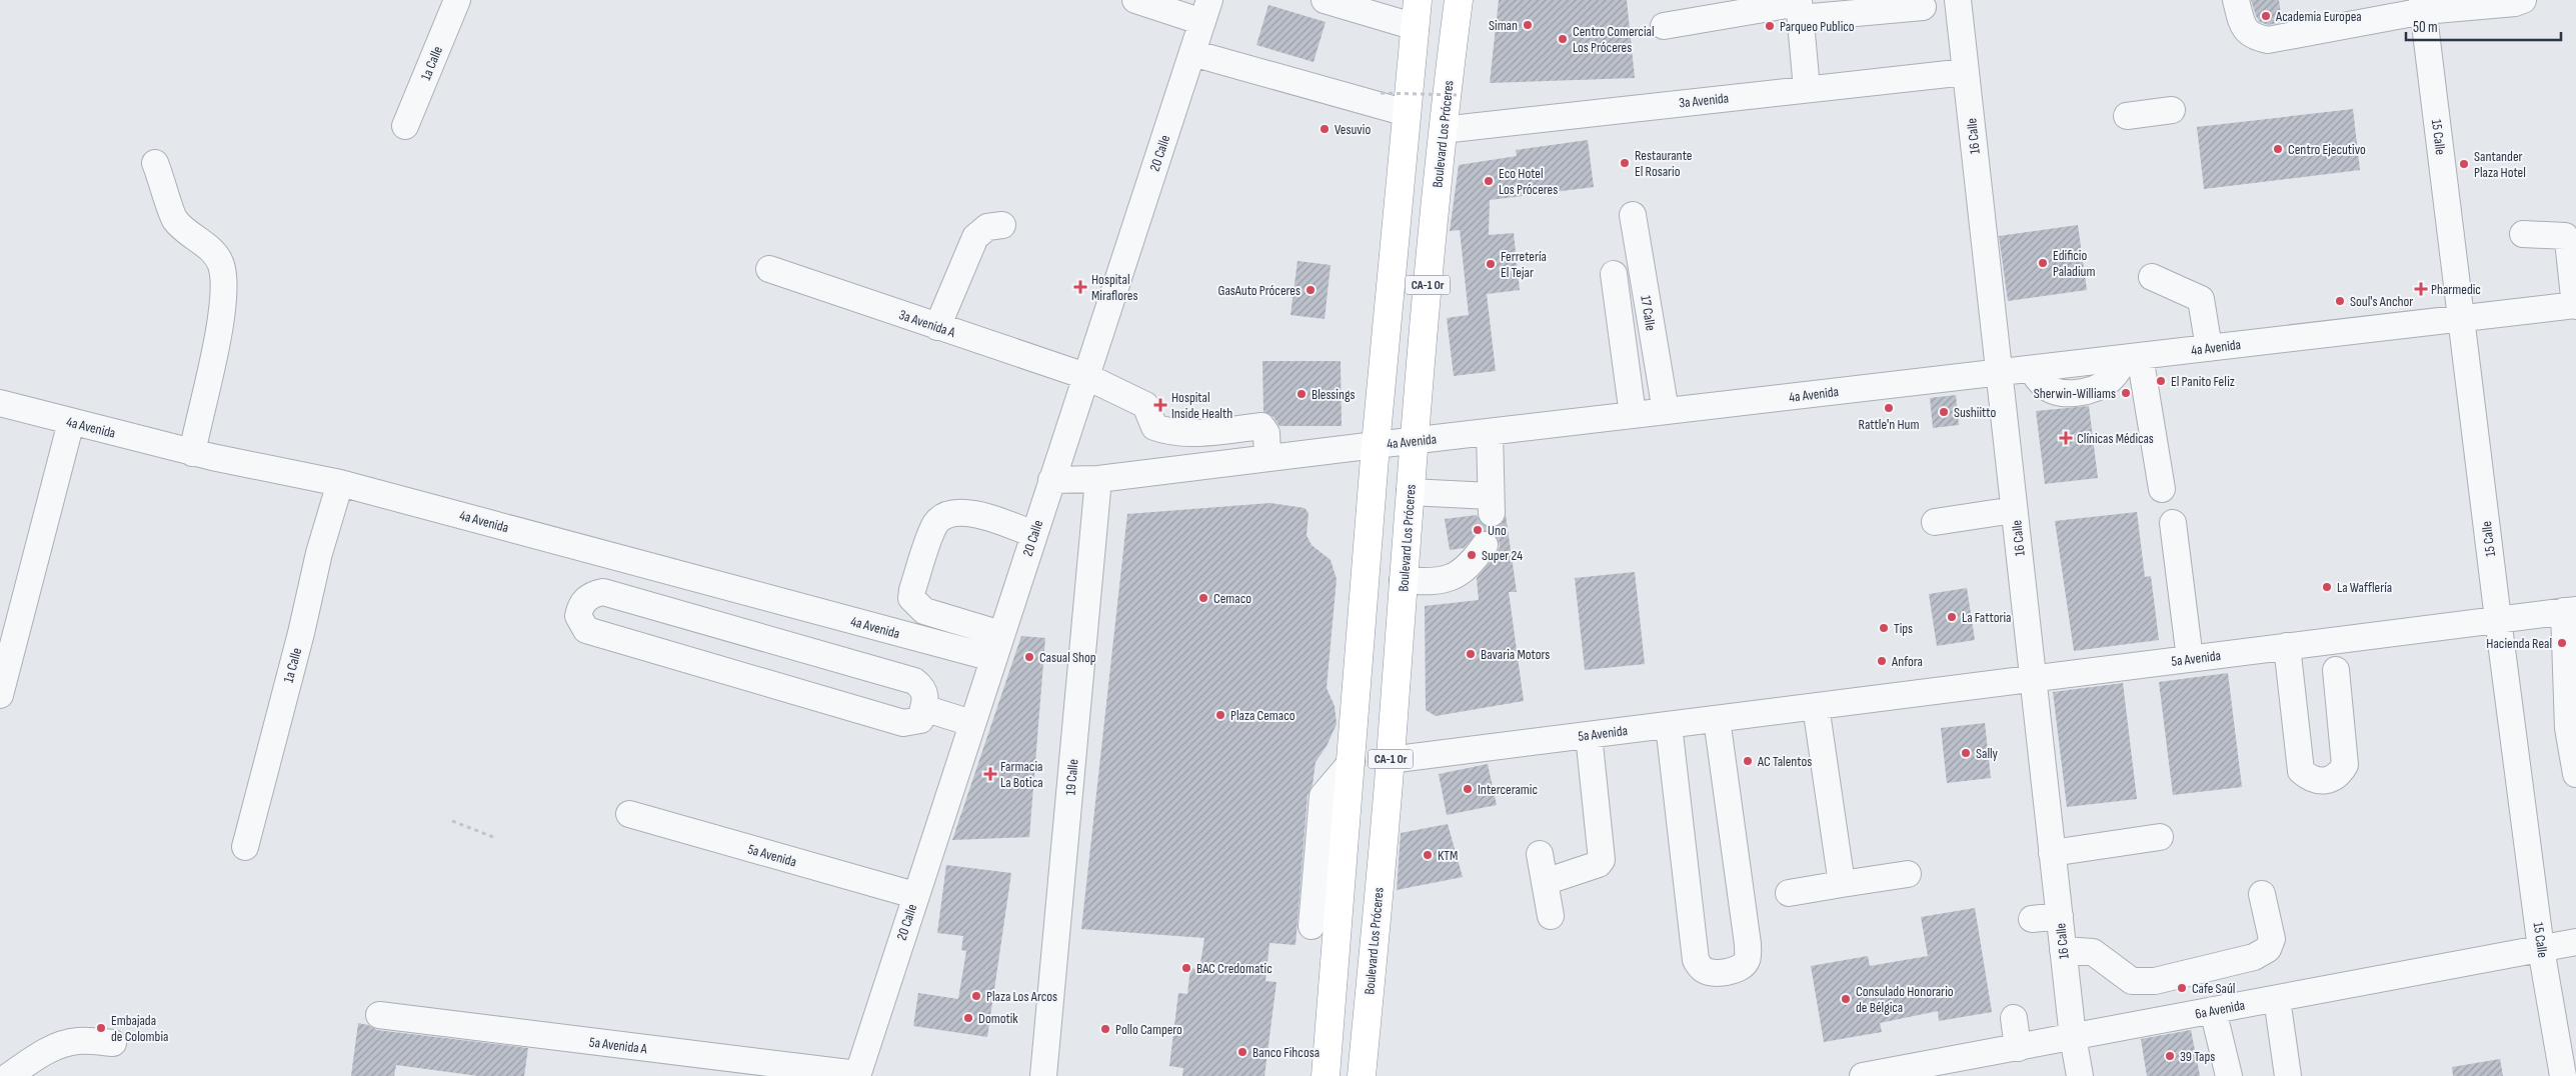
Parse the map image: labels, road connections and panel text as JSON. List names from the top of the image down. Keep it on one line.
{"streets":{"highway":["Boulevard Los Próceres","CA-1 Or"],"street":["1a Calle","3a Avenida","16 Calle","15 Calle","20 Calle","17 Calle","3a Avenida A","4a Avenida","5a Avenida","19 Calle","6a Avenida","5a Avenida A"]},"crossings":[["1a Calle","4a Avenida"],["3a Avenida","Boulevard Los Próceres"],["3a Avenida","16 Calle"],["Boulevard Los Próceres","4a Avenida"],["Boulevard Los Próceres","5a Avenida"],["16 Calle","4a Avenida"],["16 Calle","5a Avenida"],["16 Calle","6a Avenida"],["15 Calle","4a Avenida"],["15 Calle","5a Avenida"],["15 Calle","6a Avenida"],["20 Calle","3a Avenida A"],["20 Calle","4a Avenida"],["20 Calle","5a Avenida"],["20 Calle","5a Avenida A"],["CA-1 Or","4a Avenida"],["17 Calle","4a Avenida"],["3a Avenida A","4a Avenida"],["4a Avenida","19 Calle"]],"places":{"other":["Academia Europea","Siman","Parqueo Publico","Centro Comercial Los Próceres","Vesuvio","Centro Ejecutivo","Restaurante El Rosario","Santander Plaza Hotel","Eco Hotel Los Próceres","Edificio Paladium","Ferretería El Tejar","GasAuto Próceres","Soul's Anchor","El Panito Feliz","Sherwin-Williams","Blessings","Rattle'n Hum","Sushiitto","Uno","Super 24","La Wafflería","Cemaco","La Fattoria","Tips","Hacienda Real","Bavaria Motors","Casual Shop","Anfora","Plaza Cemaco","Sally","AC Talentos","Interceramic","KTM","BAC Credomatic","Cafe Saúl","Plaza Los Arcos","Consulado Honorario de Bélgica","Domotik","Embajada de Colombia","Pollo Campero","Banco Fihcosa","39 Taps"],"health":["Hospital Miraflores","Pharmedic","Hospital Inside Health","Clínicas Médicas","Farmacia La Botica"]},"scale_bar":"50 m"}
